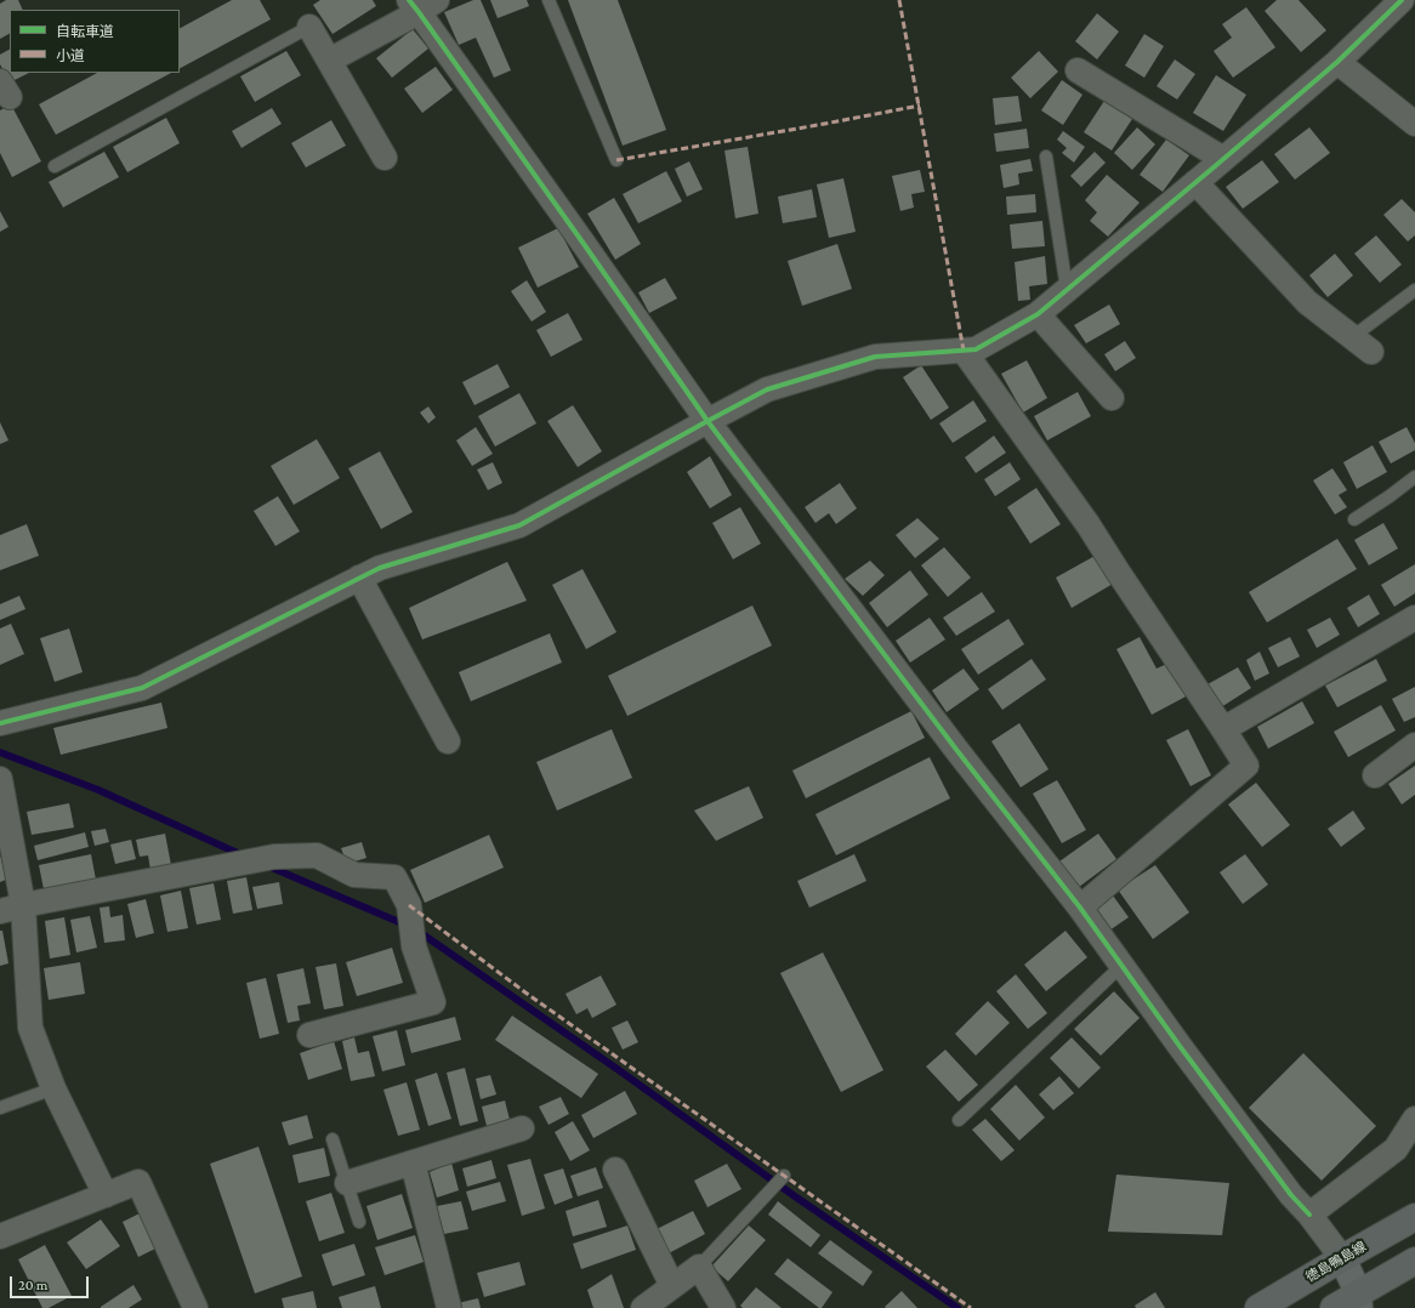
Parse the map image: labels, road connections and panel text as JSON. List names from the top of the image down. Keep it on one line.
{"streets":{"main road":["徳島鴨島線"]},"legend":["自転車道","小道"],"scale_bar":"20 m"}
